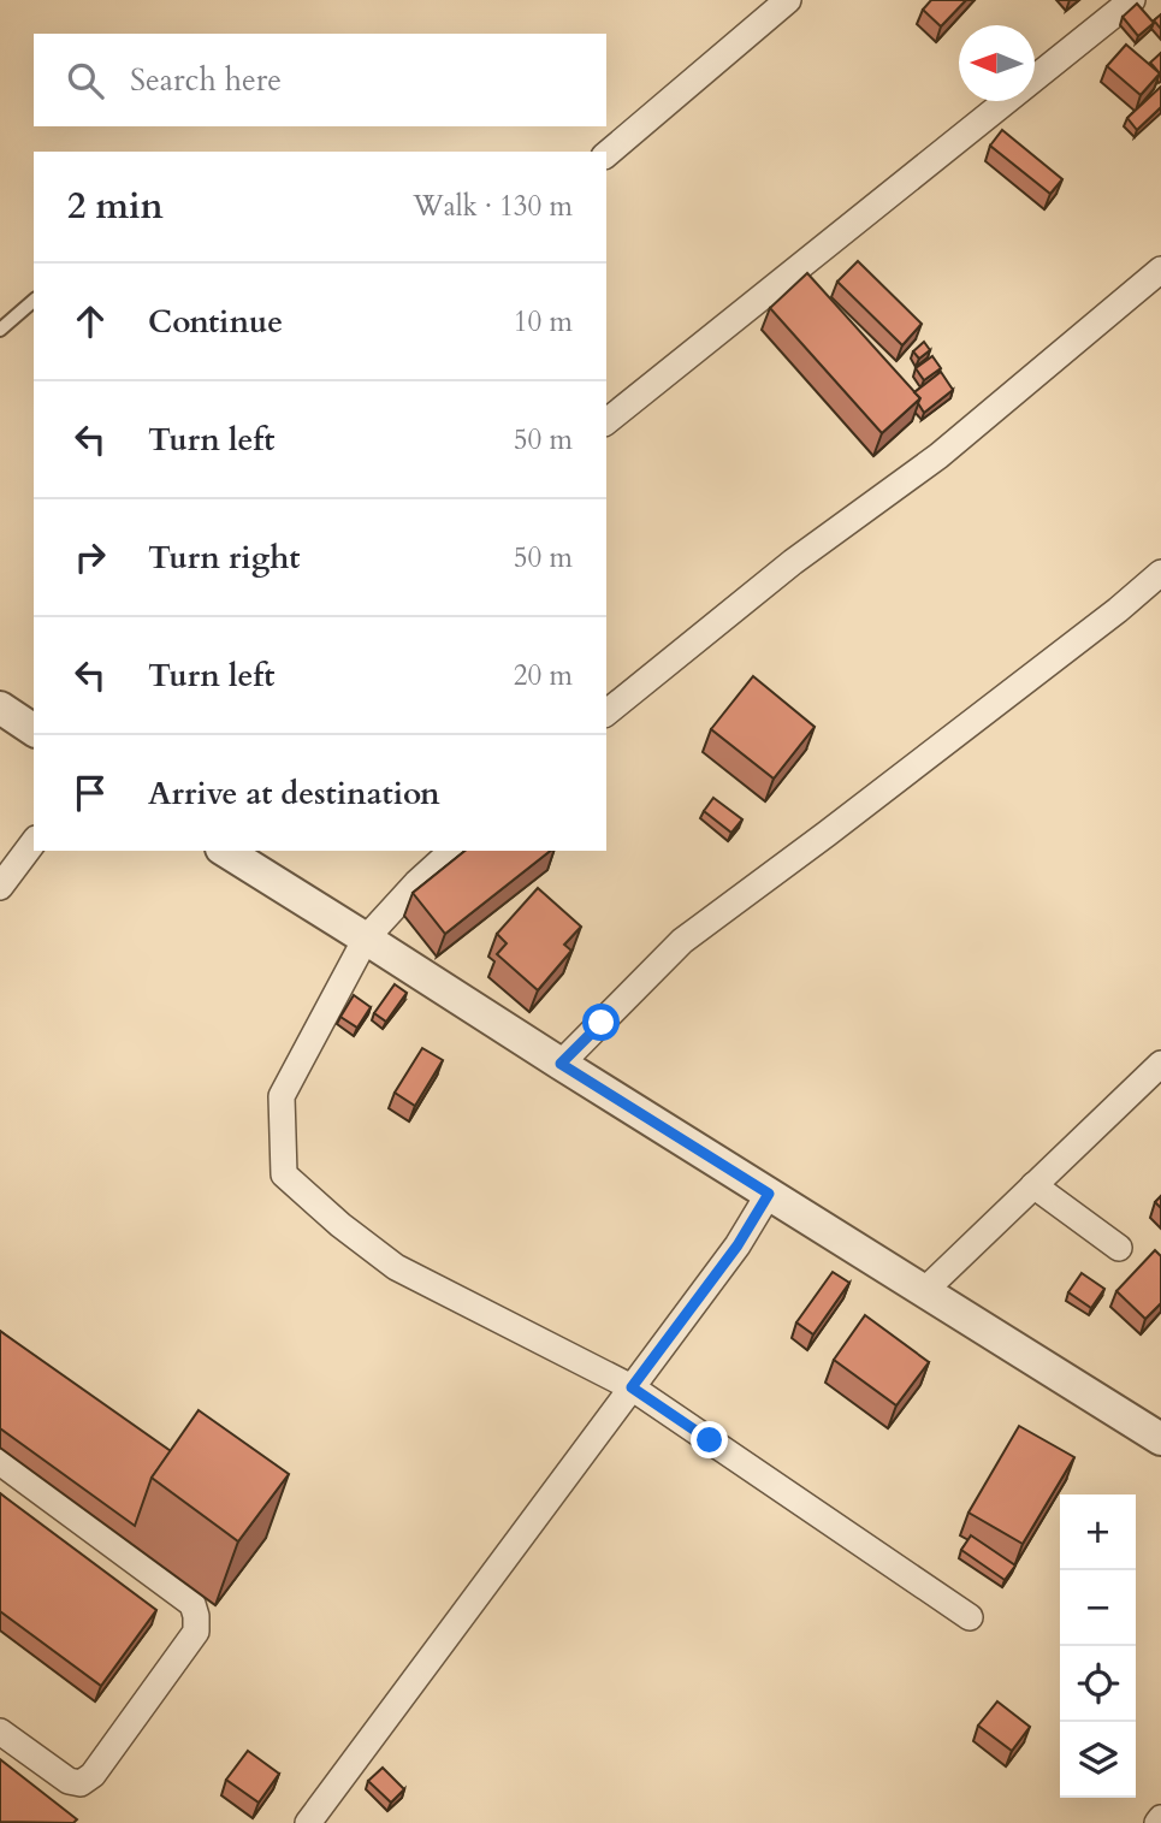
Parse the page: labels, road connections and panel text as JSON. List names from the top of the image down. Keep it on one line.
{"north":"left","page":{"search":"Search here","heading":["2 min","Walk · 130 m"],"list":[["Continue","10 m"],["Turn left","50 m"],["Turn right","50 m"],["Turn left","20 m"],"Arrive at destination"],"map_buttons":["+","−"]}}
